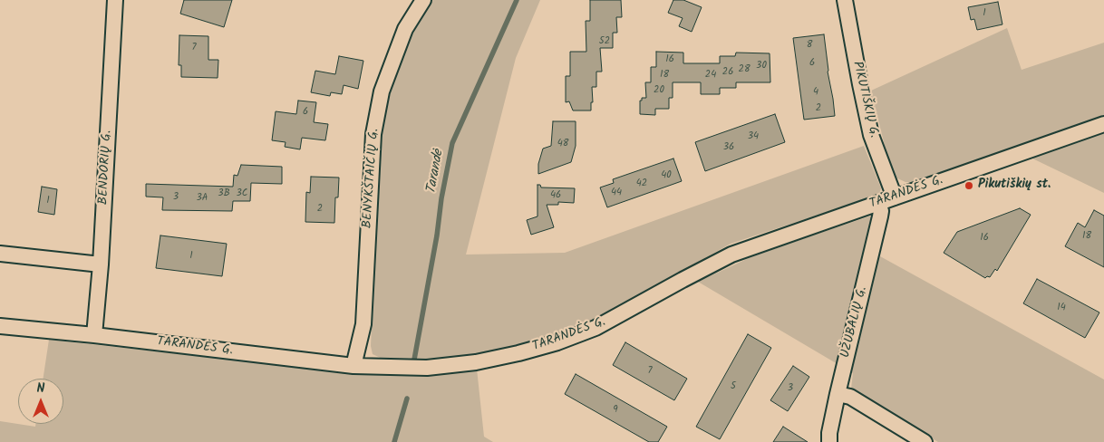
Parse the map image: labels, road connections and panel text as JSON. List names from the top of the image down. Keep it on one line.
{"streets":{"street":["PIKUTIŠKIŲ G.","BENDORIŲ G.","BENYKŠTAIČIŲ G.","TARANDĖS G.","UŽUBALIŲ G."]},"crossings":[["PIKUTIŠKIŲ G.","TARANDĖS G."],["BENDORIŲ G.","TARANDĖS G."],["BENYKŠTAIČIŲ G.","TARANDĖS G."],["TARANDĖS G.","UŽUBALIŲ G."]],"water":["Tarandė"],"places":["Pikutiškių st."],"house_numbers":["1","52","8","7","16","6","30","28","26","18","24","20","4","2","6","34","48","36","40","42","44","3B","3C","46","3","3A","1","2","18","16","1","14","7","5","3","9"],"north":"top"}
